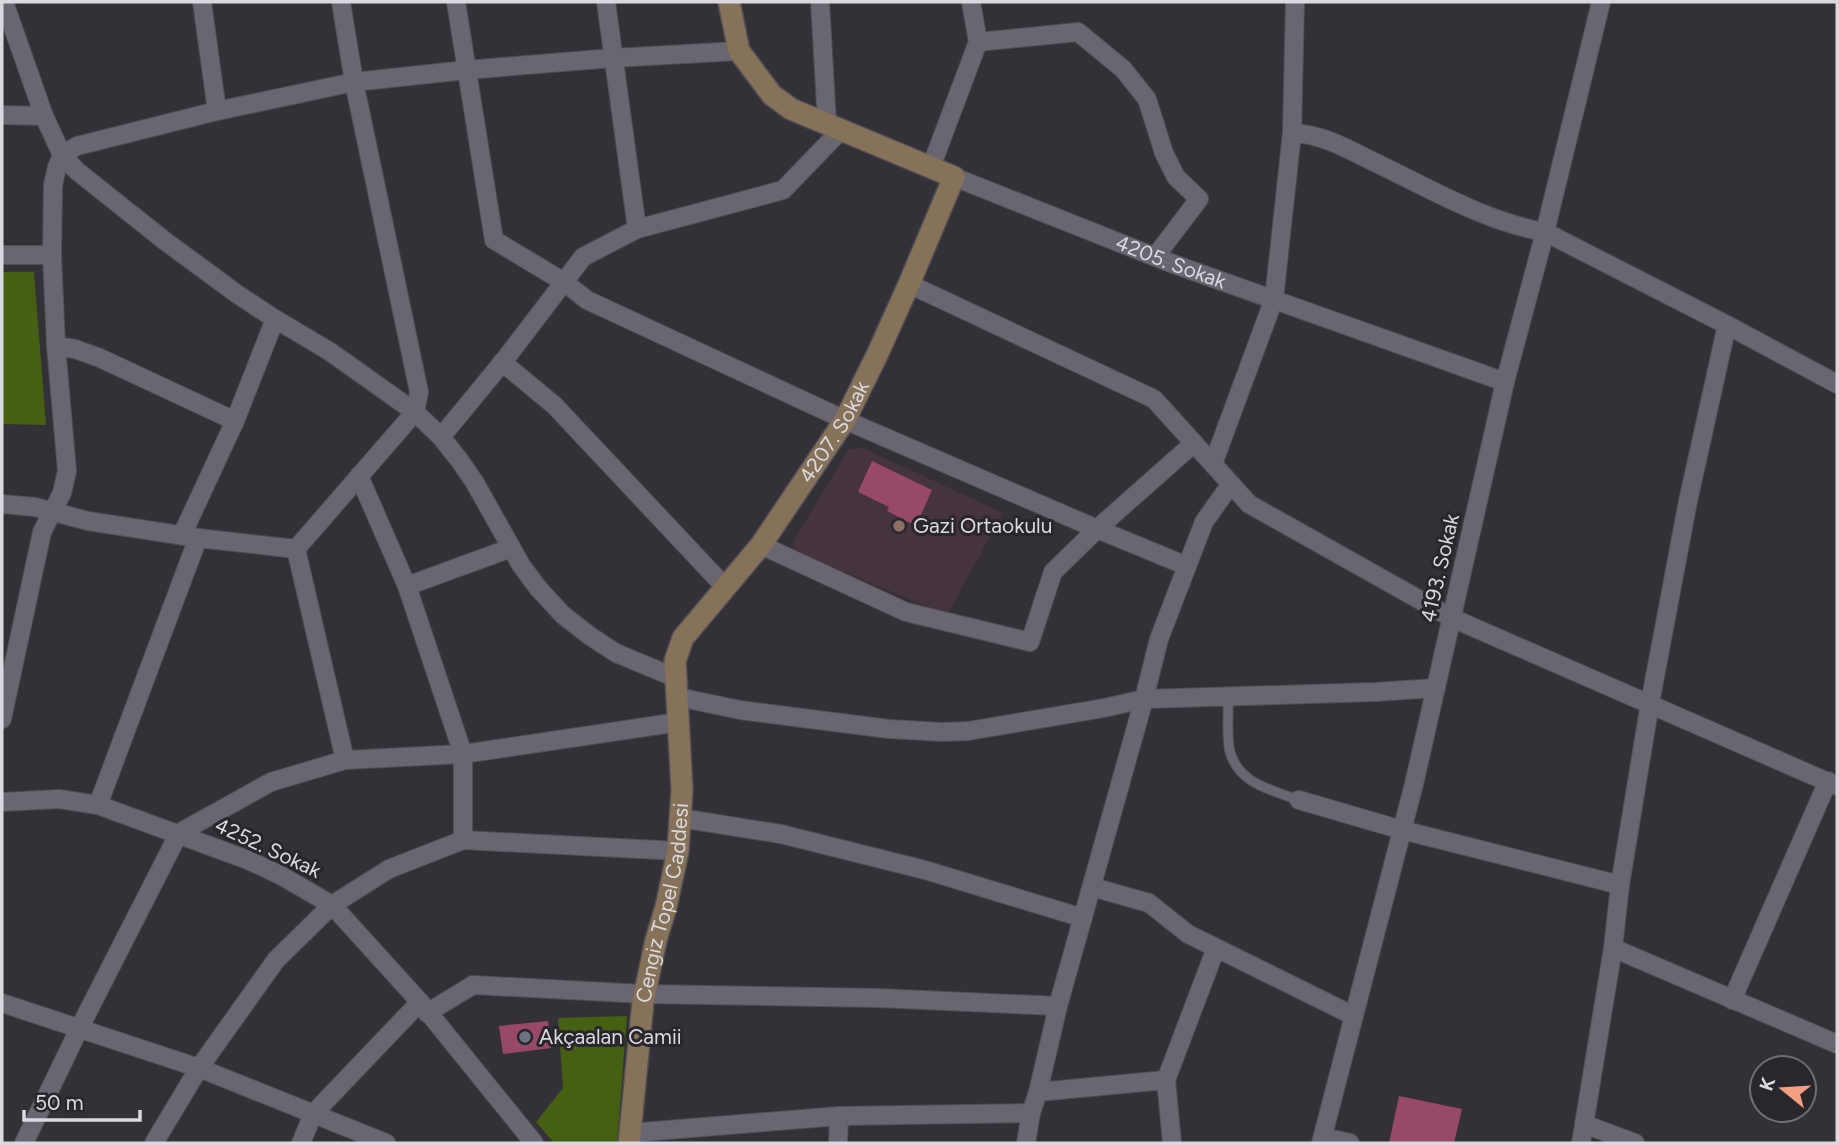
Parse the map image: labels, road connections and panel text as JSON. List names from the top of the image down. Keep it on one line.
{"streets":{"street":["4205. Sokak","4207. Sokak","4193. Sokak","4252. Sokak","Cengiz Topel Caddesi"]},"crossings":[["4205. Sokak","4207. Sokak"],["4205. Sokak","4193. Sokak"],["4207. Sokak","Cengiz Topel Caddesi"]],"places":["Gazi Ortaokulu","Akçaalan Camii"],"scale_bar":"50 m","north":"left"}
